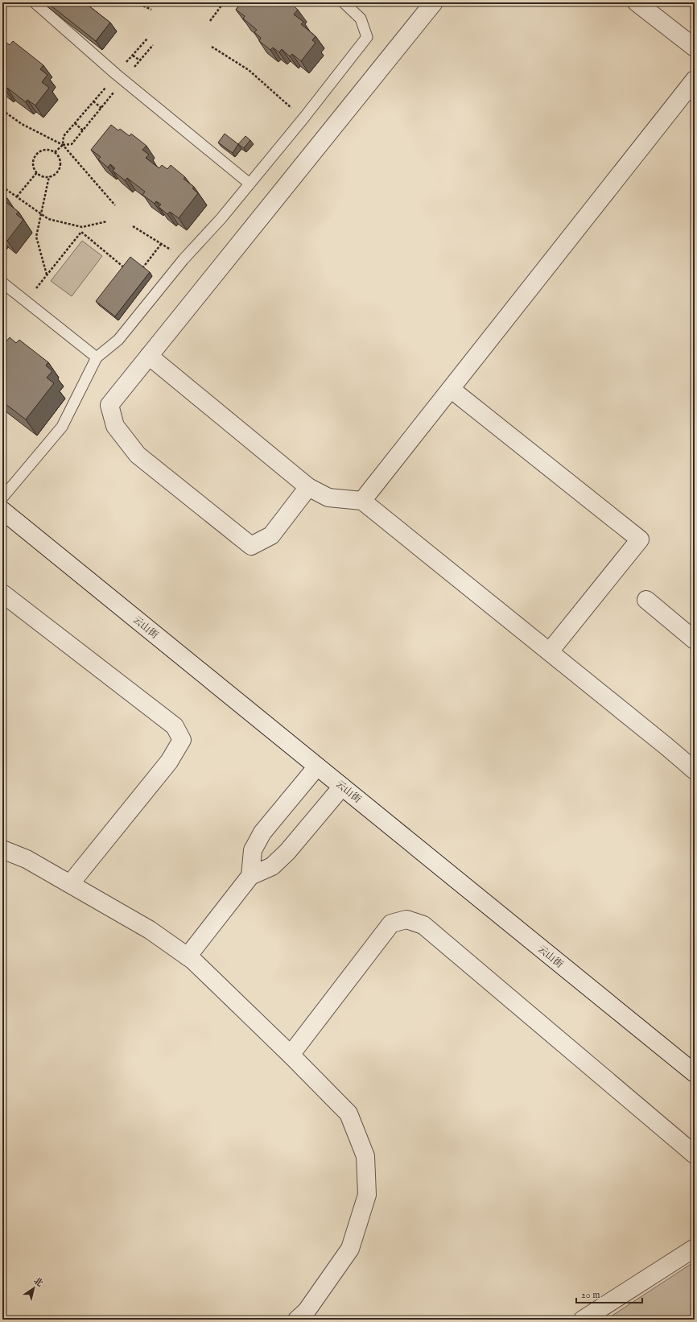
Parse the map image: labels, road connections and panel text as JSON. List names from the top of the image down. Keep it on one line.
{"streets":{"street":["云山街"]},"scale_bar":"20 m","north":"top right"}
